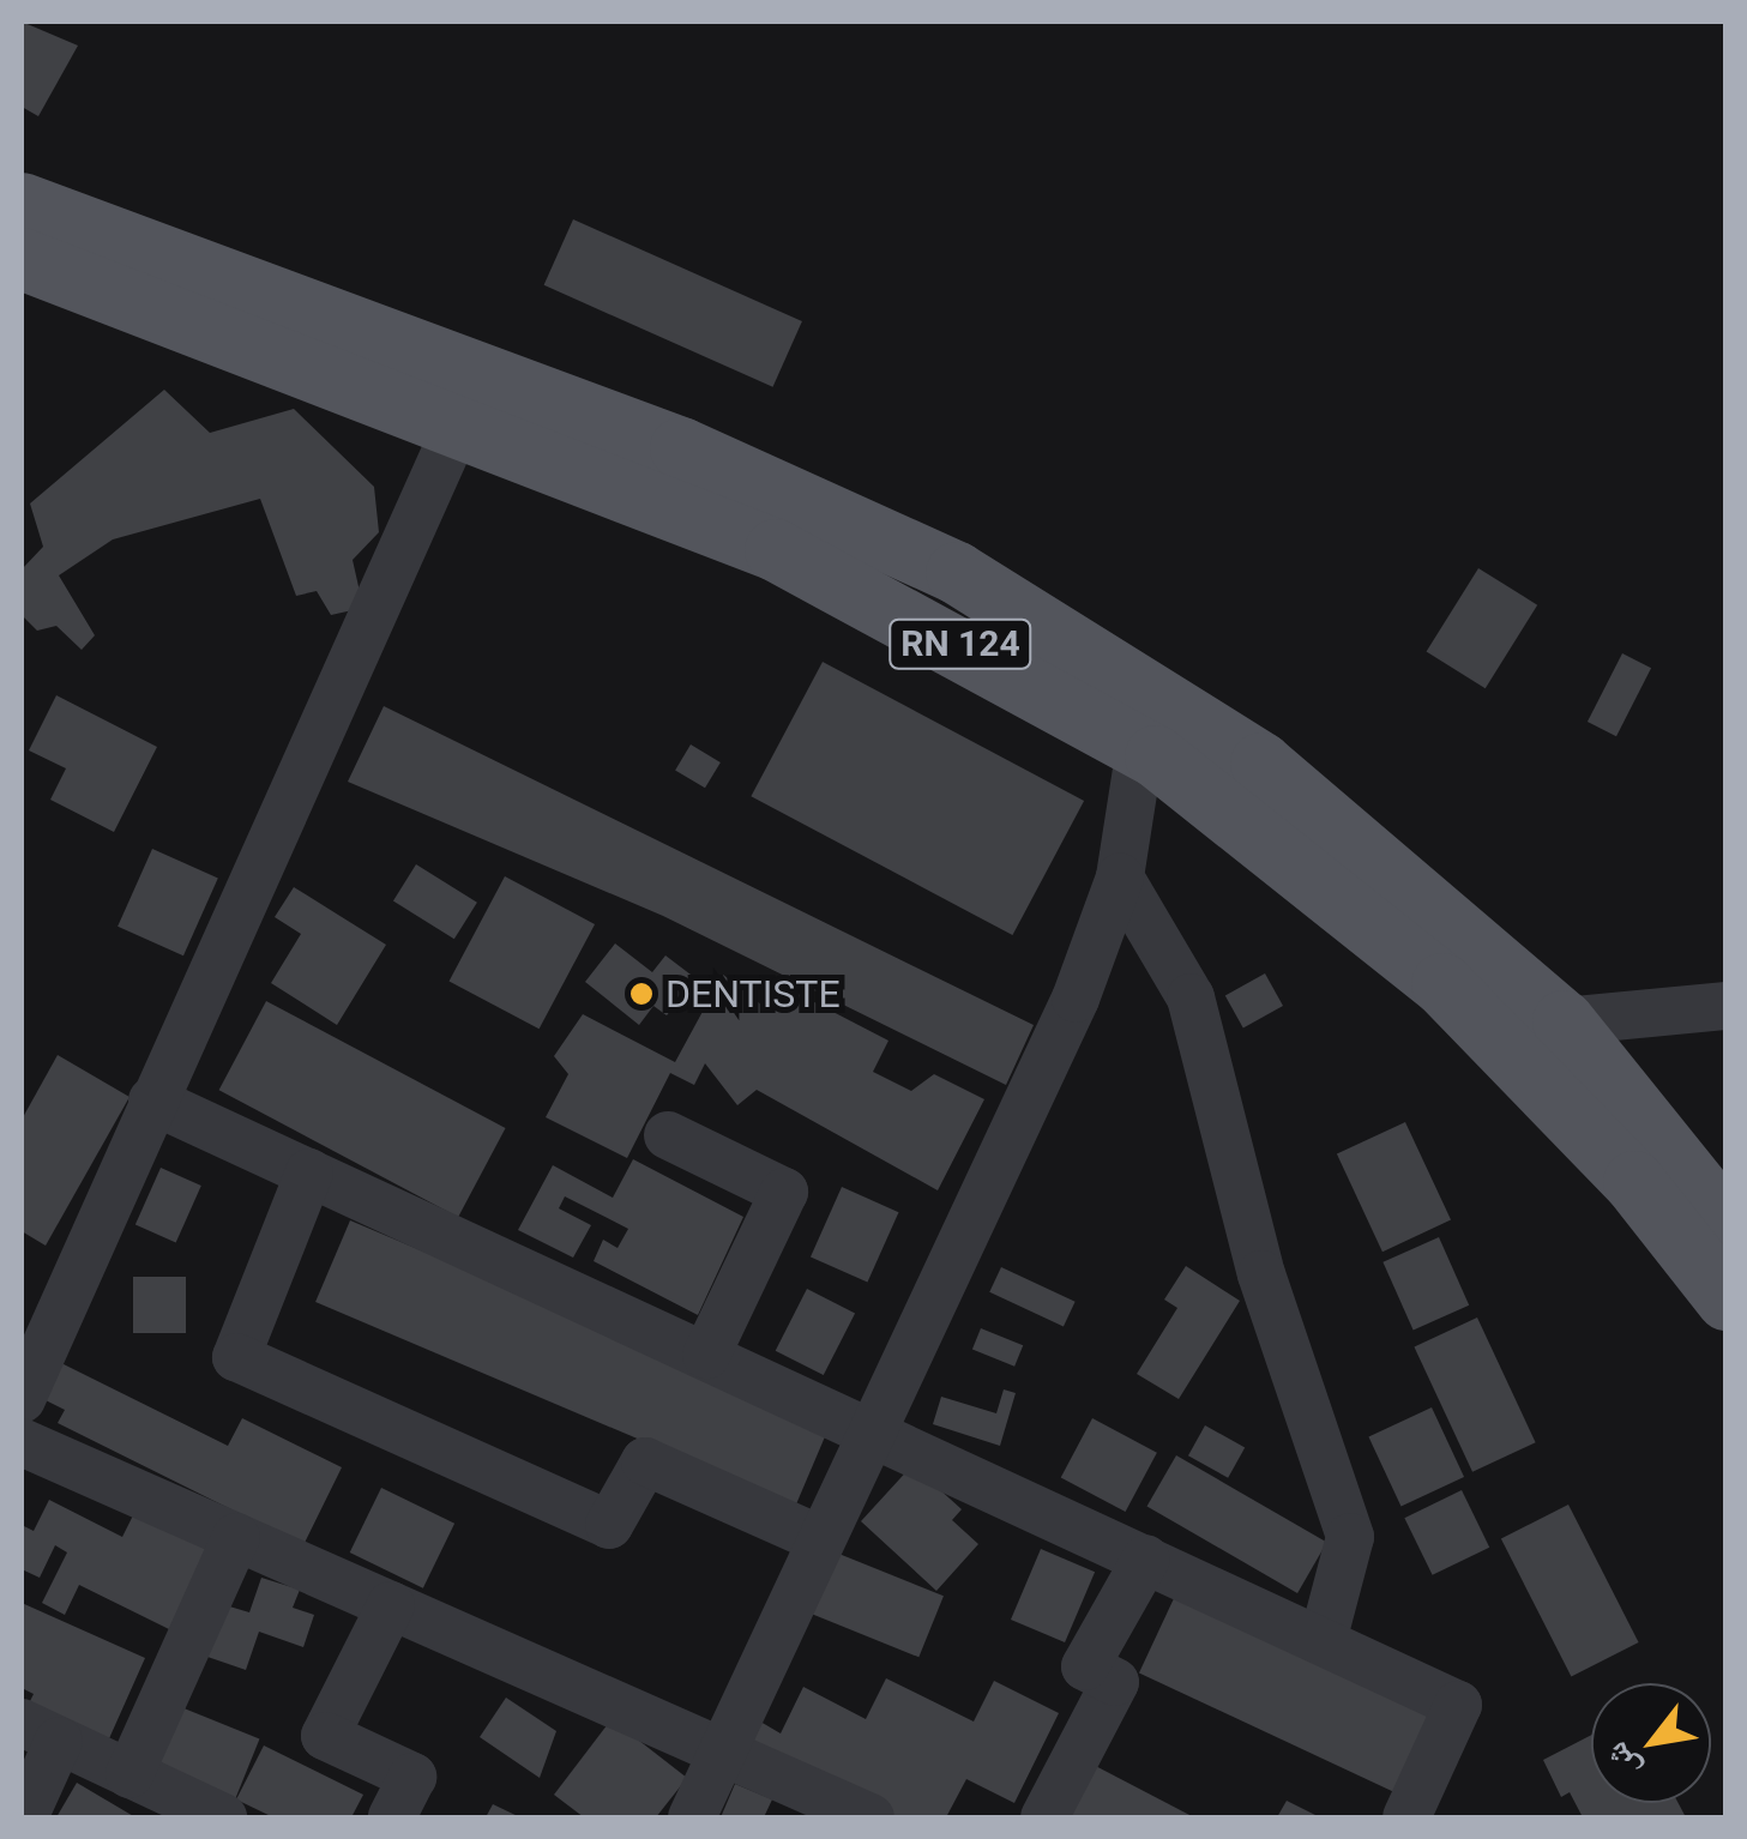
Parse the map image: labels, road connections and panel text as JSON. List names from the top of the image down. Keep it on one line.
{"streets":{"main road":["RN 124"]},"places":["DENTISTE"],"north":"bottom left"}
